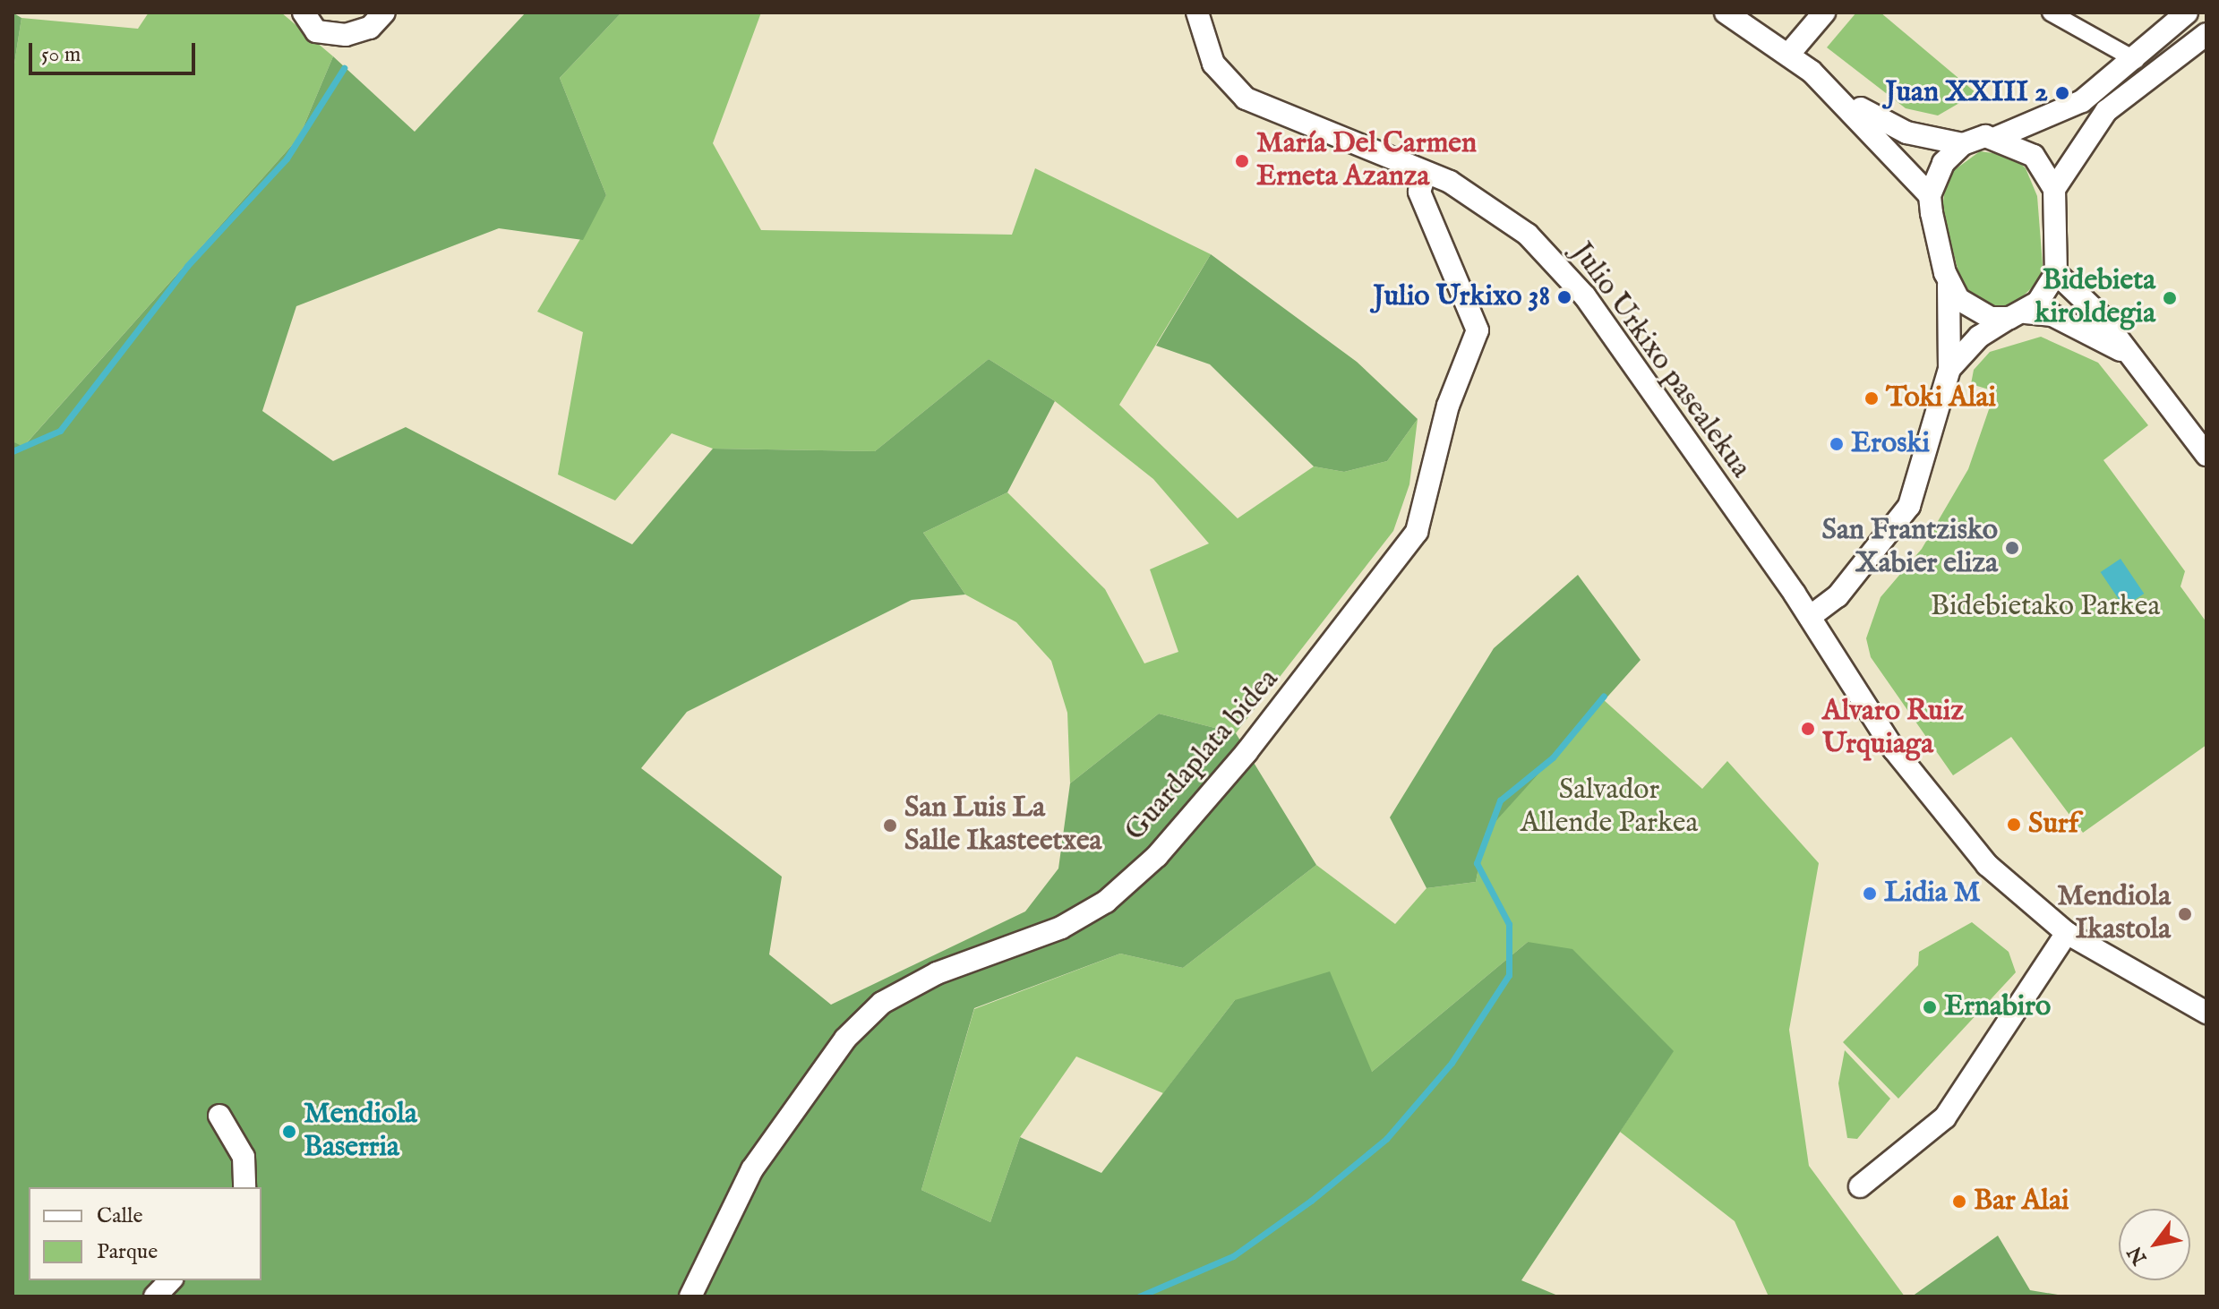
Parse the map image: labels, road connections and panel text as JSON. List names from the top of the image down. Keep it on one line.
{"streets":{"street":["Julio Urkixo pasealekua","Guardaplata bidea"]},"crossings":[["Julio Urkixo pasealekua","Guardaplata bidea"]],"parks":["Bidebietako Parkea","Salvador Allende Parkea"],"places":["Juan XXIII 2","María Del Carmen Erneta Azanza","Julio Urkixo 38","Bidebieta kiroldegia","Toki Alai","Eroski","San Frantzisko Xabier eliza","Alvaro Ruiz Urquiaga","Surf","San Luis La Salle Ikasteetxea","Lidia M","Mendiola Ikastola","Ernabiro","Mendiola Baserria","Bar Alai"],"legend":["Calle","Parque"],"scale_bar":"50 m","north":"bottom left"}
